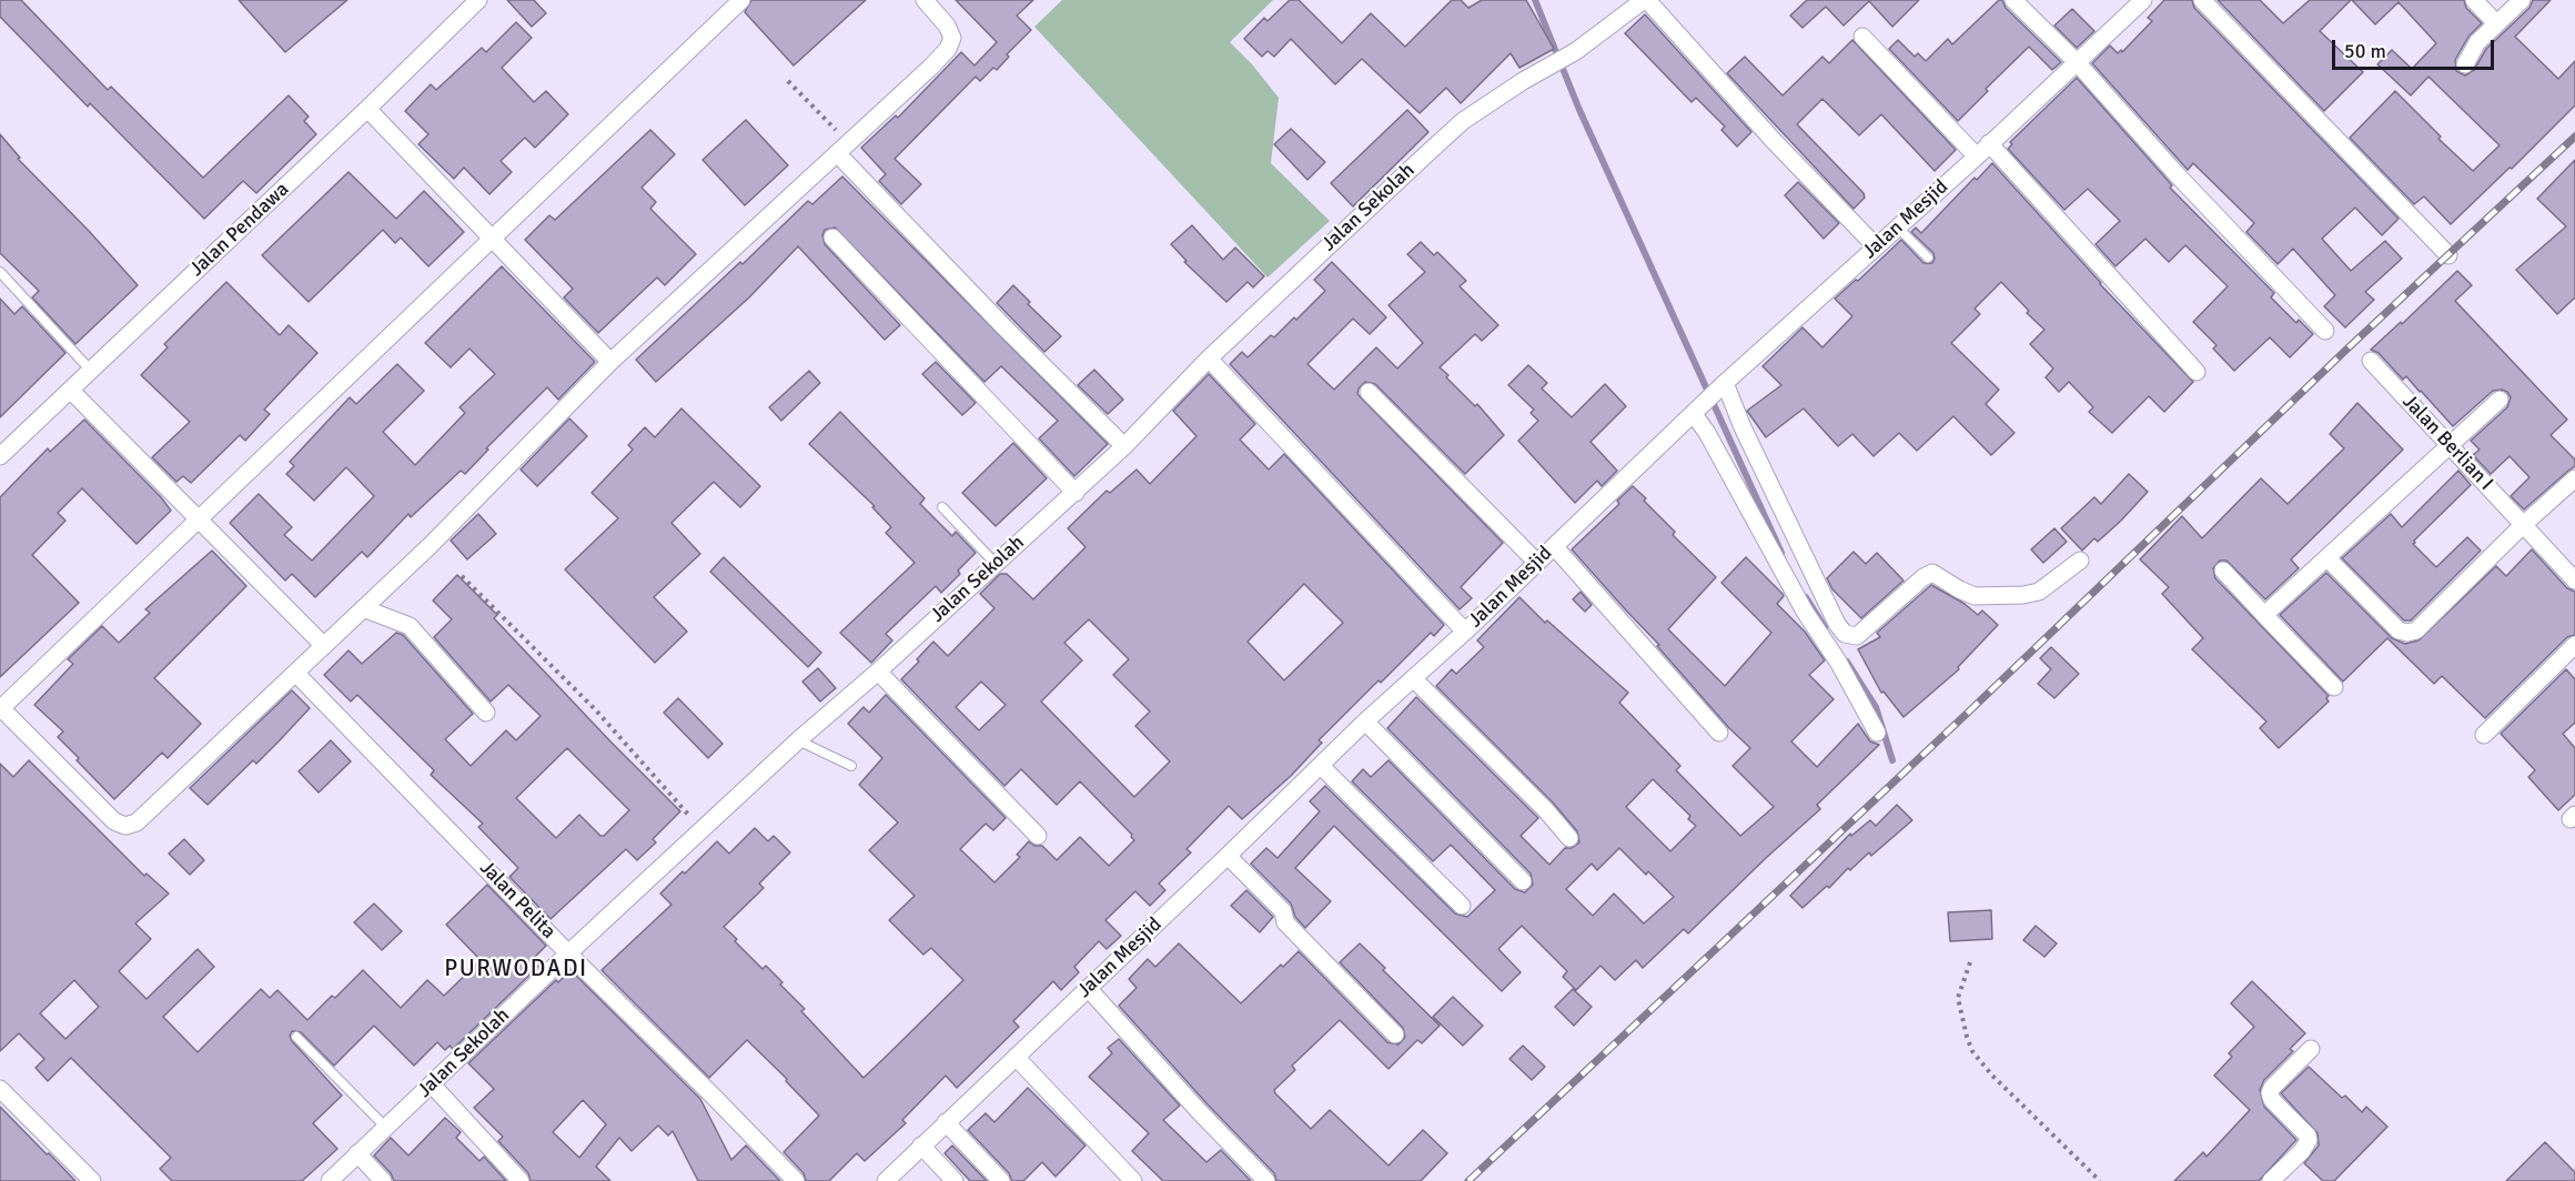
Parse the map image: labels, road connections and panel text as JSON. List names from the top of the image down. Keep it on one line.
{"streets":{"street":["Jalan Sekolah","Jalan Mesjid","Jalan Pendawa","Jalan Berlian I","Jalan Pelita"]},"crossings":[["Jalan Sekolah","Jalan Pelita"]],"districts":["PURWODADI"],"scale_bar":"50 m"}
